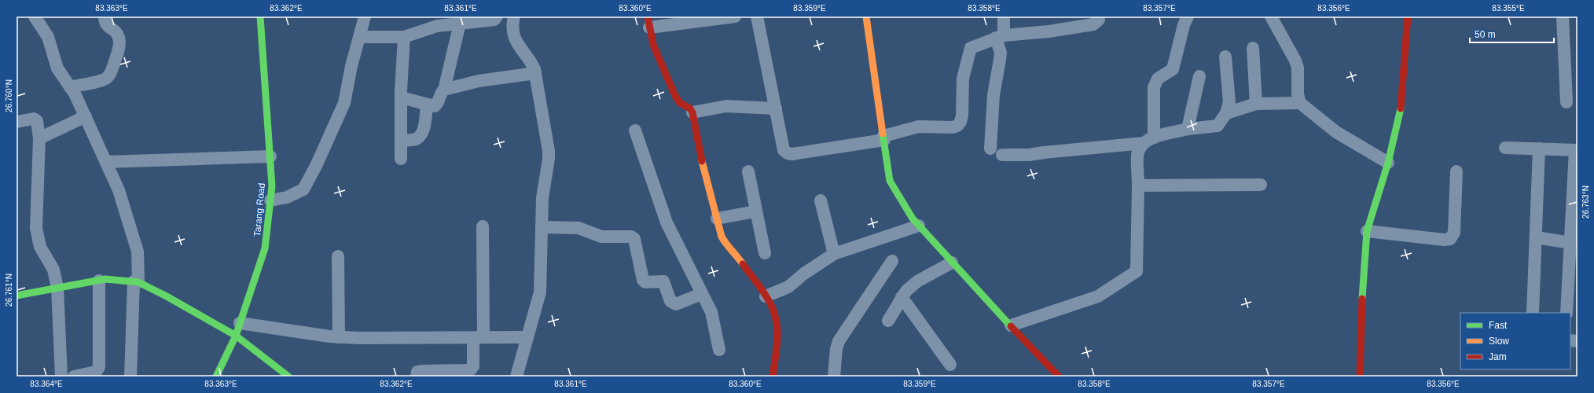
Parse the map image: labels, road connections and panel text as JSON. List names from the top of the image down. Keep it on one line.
{"streets":{"street":["Tarang Road"]},"legend":["Fast","Slow","Jam"],"scale_bar":"50 m","coordinates":["83.363°E","83.362°E","83.361°E","83.360°E","83.359°E","83.358°E","83.357°E","83.356°E","83.355°E","26.760°N","26.763°N","26.761°N","83.364°E"]}
